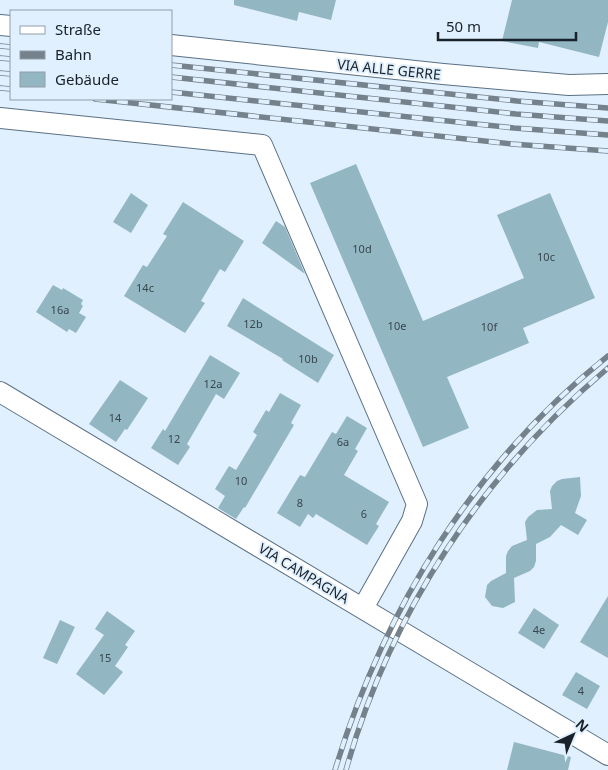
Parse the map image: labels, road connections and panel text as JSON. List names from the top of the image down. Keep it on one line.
{"streets":{"street":["VIA ALLE GERRE","VIA CAMPAGNA"]},"house_numbers":["10d","10c","14c","16a","12b","10e","10f","10b","12a","14","12","6a","10","8","6","4e","15","4"],"legend":["Straße","Bahn","Gebäude"],"scale_bar":"50 m","north":"top right"}
